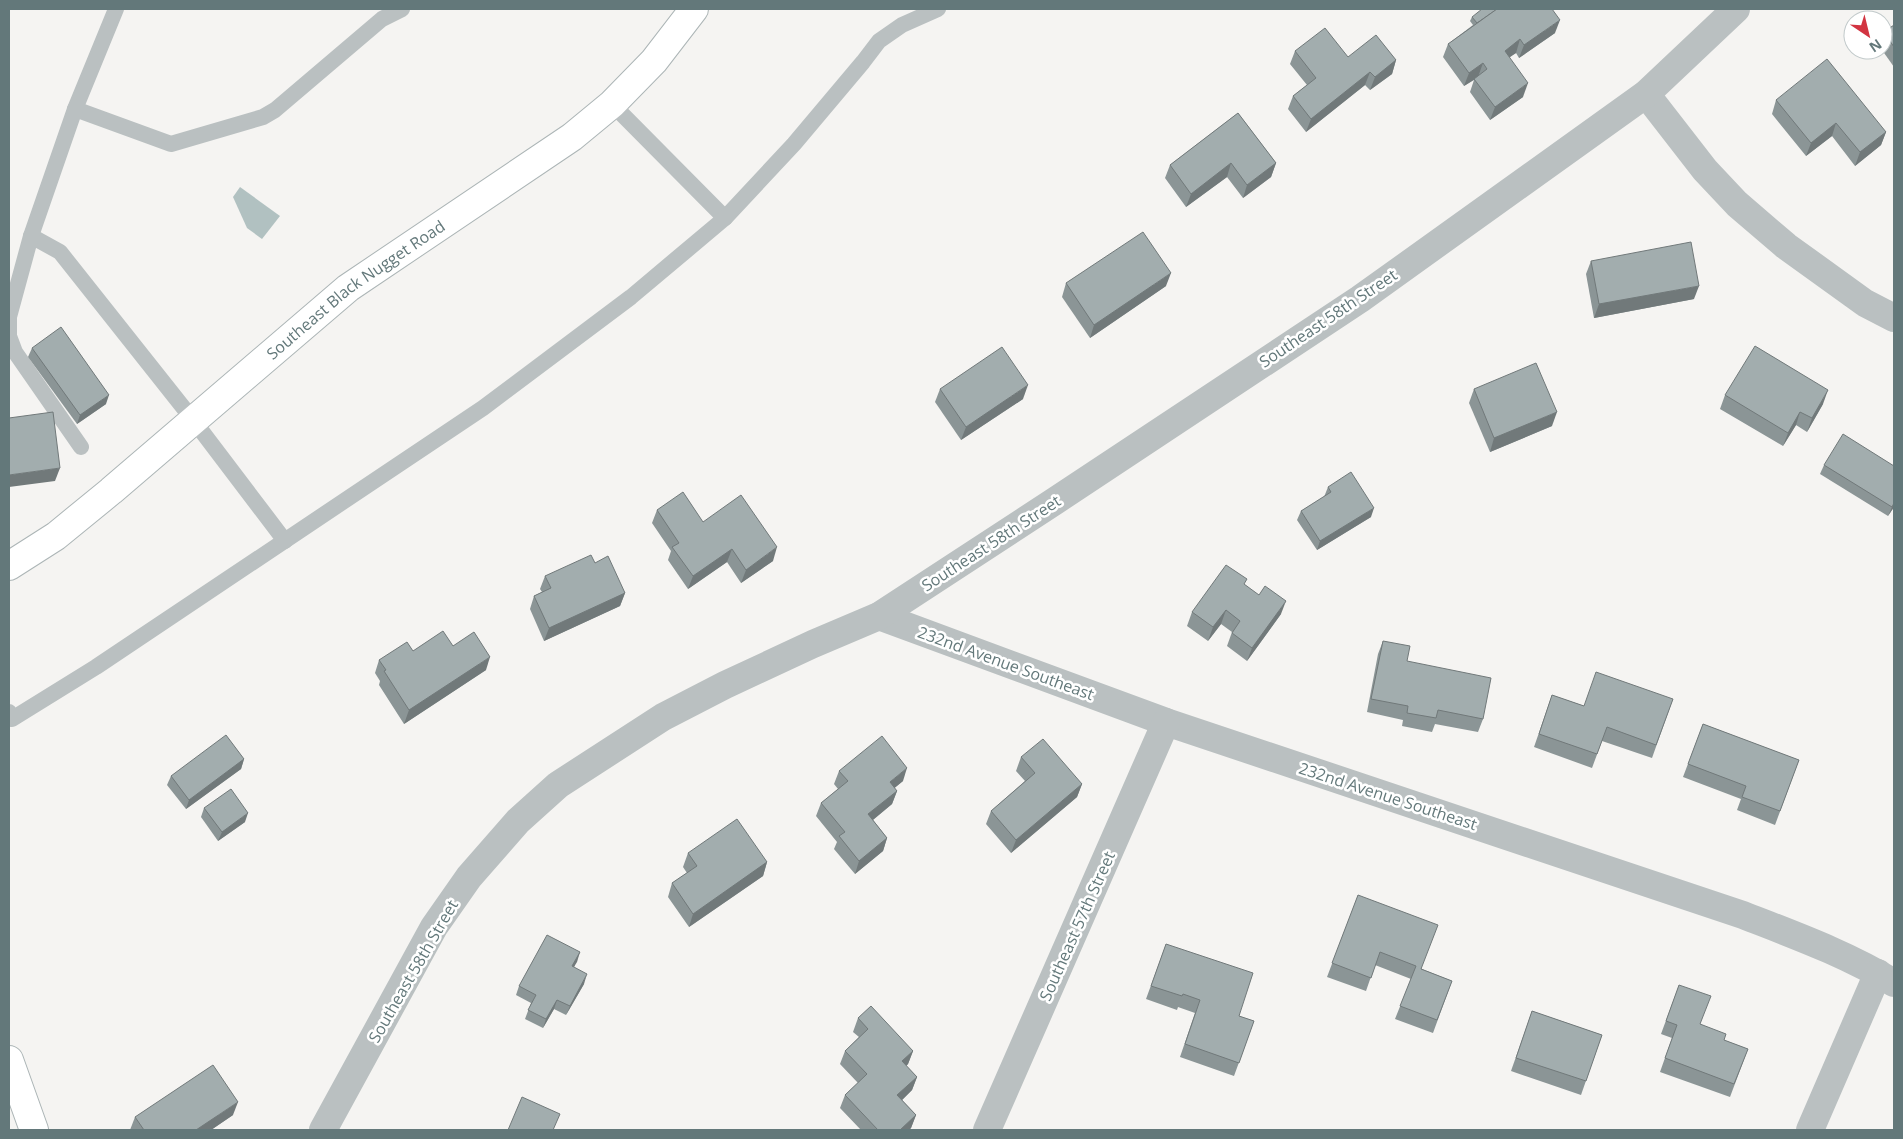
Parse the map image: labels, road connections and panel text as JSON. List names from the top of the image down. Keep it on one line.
{"streets":{"street":["Southeast Black Nugget Road","Southeast 58th Street","232nd Avenue Southeast","Southeast 57th Street"]},"crossings":[["Southeast 58th Street","232nd Avenue Southeast"],["232nd Avenue Southeast","Southeast 57th Street"]],"north":"bottom right"}
